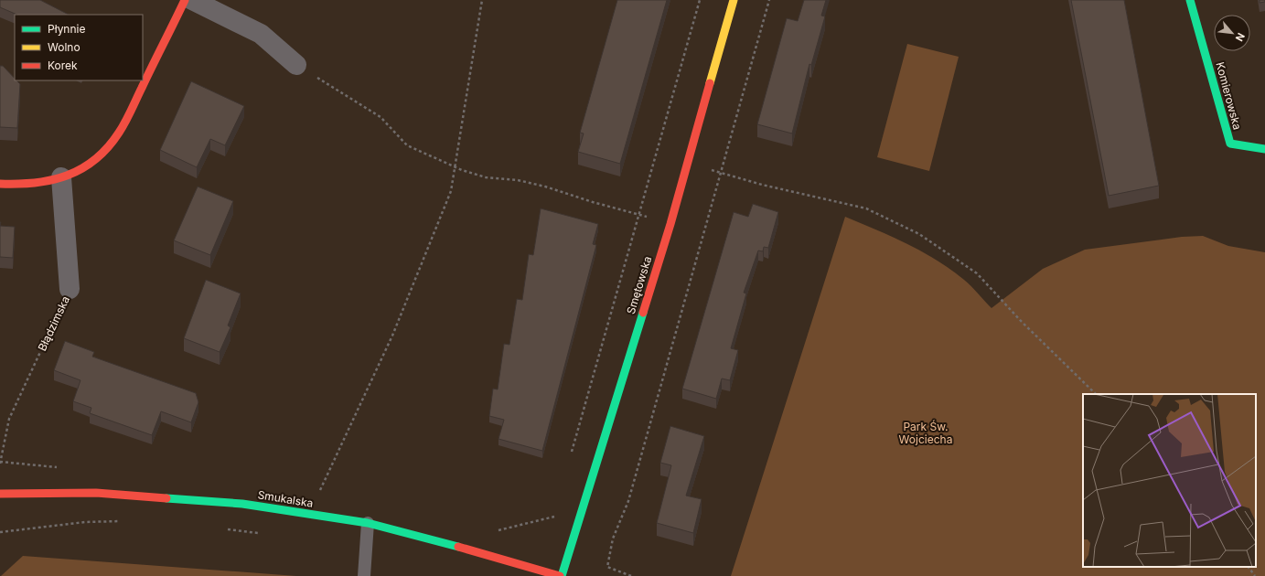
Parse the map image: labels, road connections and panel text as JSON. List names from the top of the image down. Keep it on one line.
{"streets":{"street":["Komierowska","Smętowska","Błądzimska","Smukalska"]},"crossings":[["Smętowska","Smukalska"]],"parks":["Park Św. Wojciecha"],"legend":["Płynnie","Wolno","Korek"],"north":"bottom right"}
